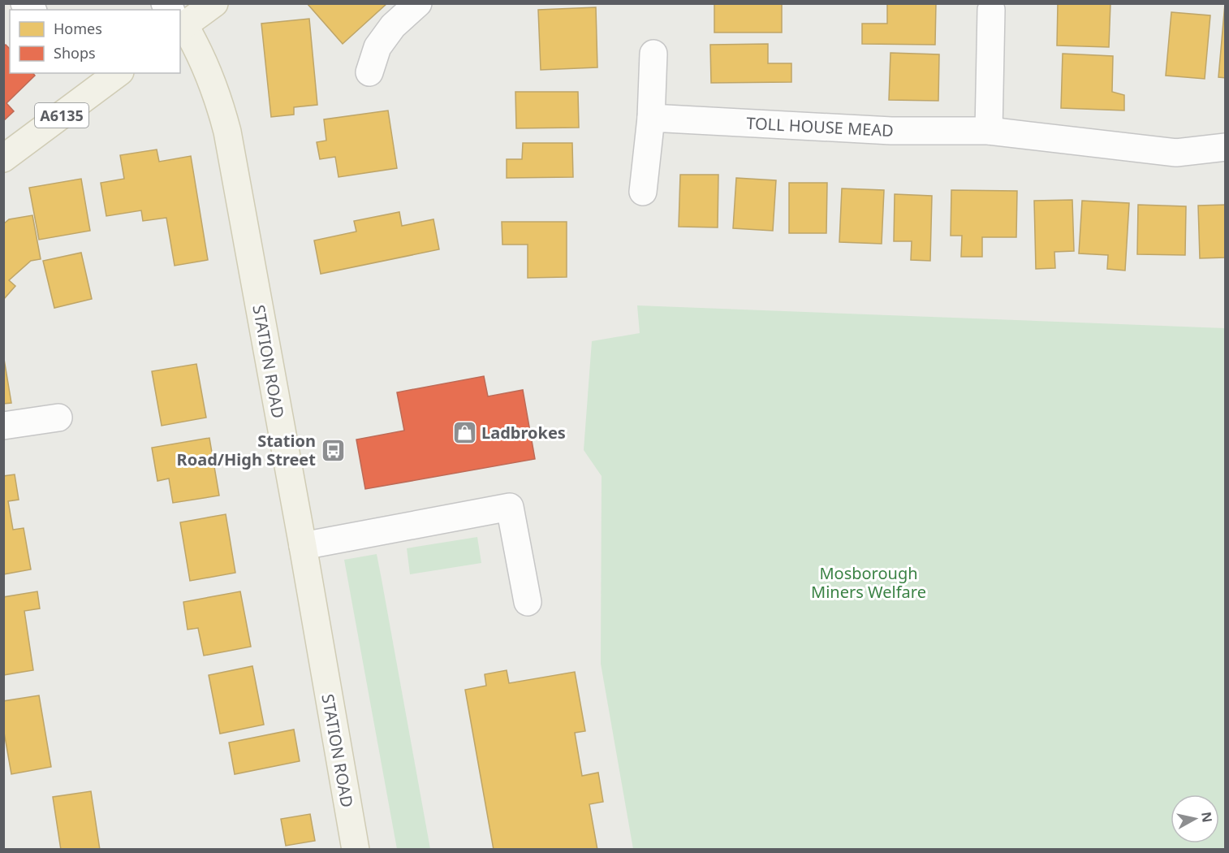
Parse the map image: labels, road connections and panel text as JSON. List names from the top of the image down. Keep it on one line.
{"streets":{"main road":["A6135","STATION ROAD"],"street":["TOLL HOUSE MEAD"]},"parks":["Mosborough Miners Welfare"],"places":{"shop":["Ladbrokes"],"bus stop":["Station Road/High Street"]},"legend":["Homes","Shops"],"north":"right"}
